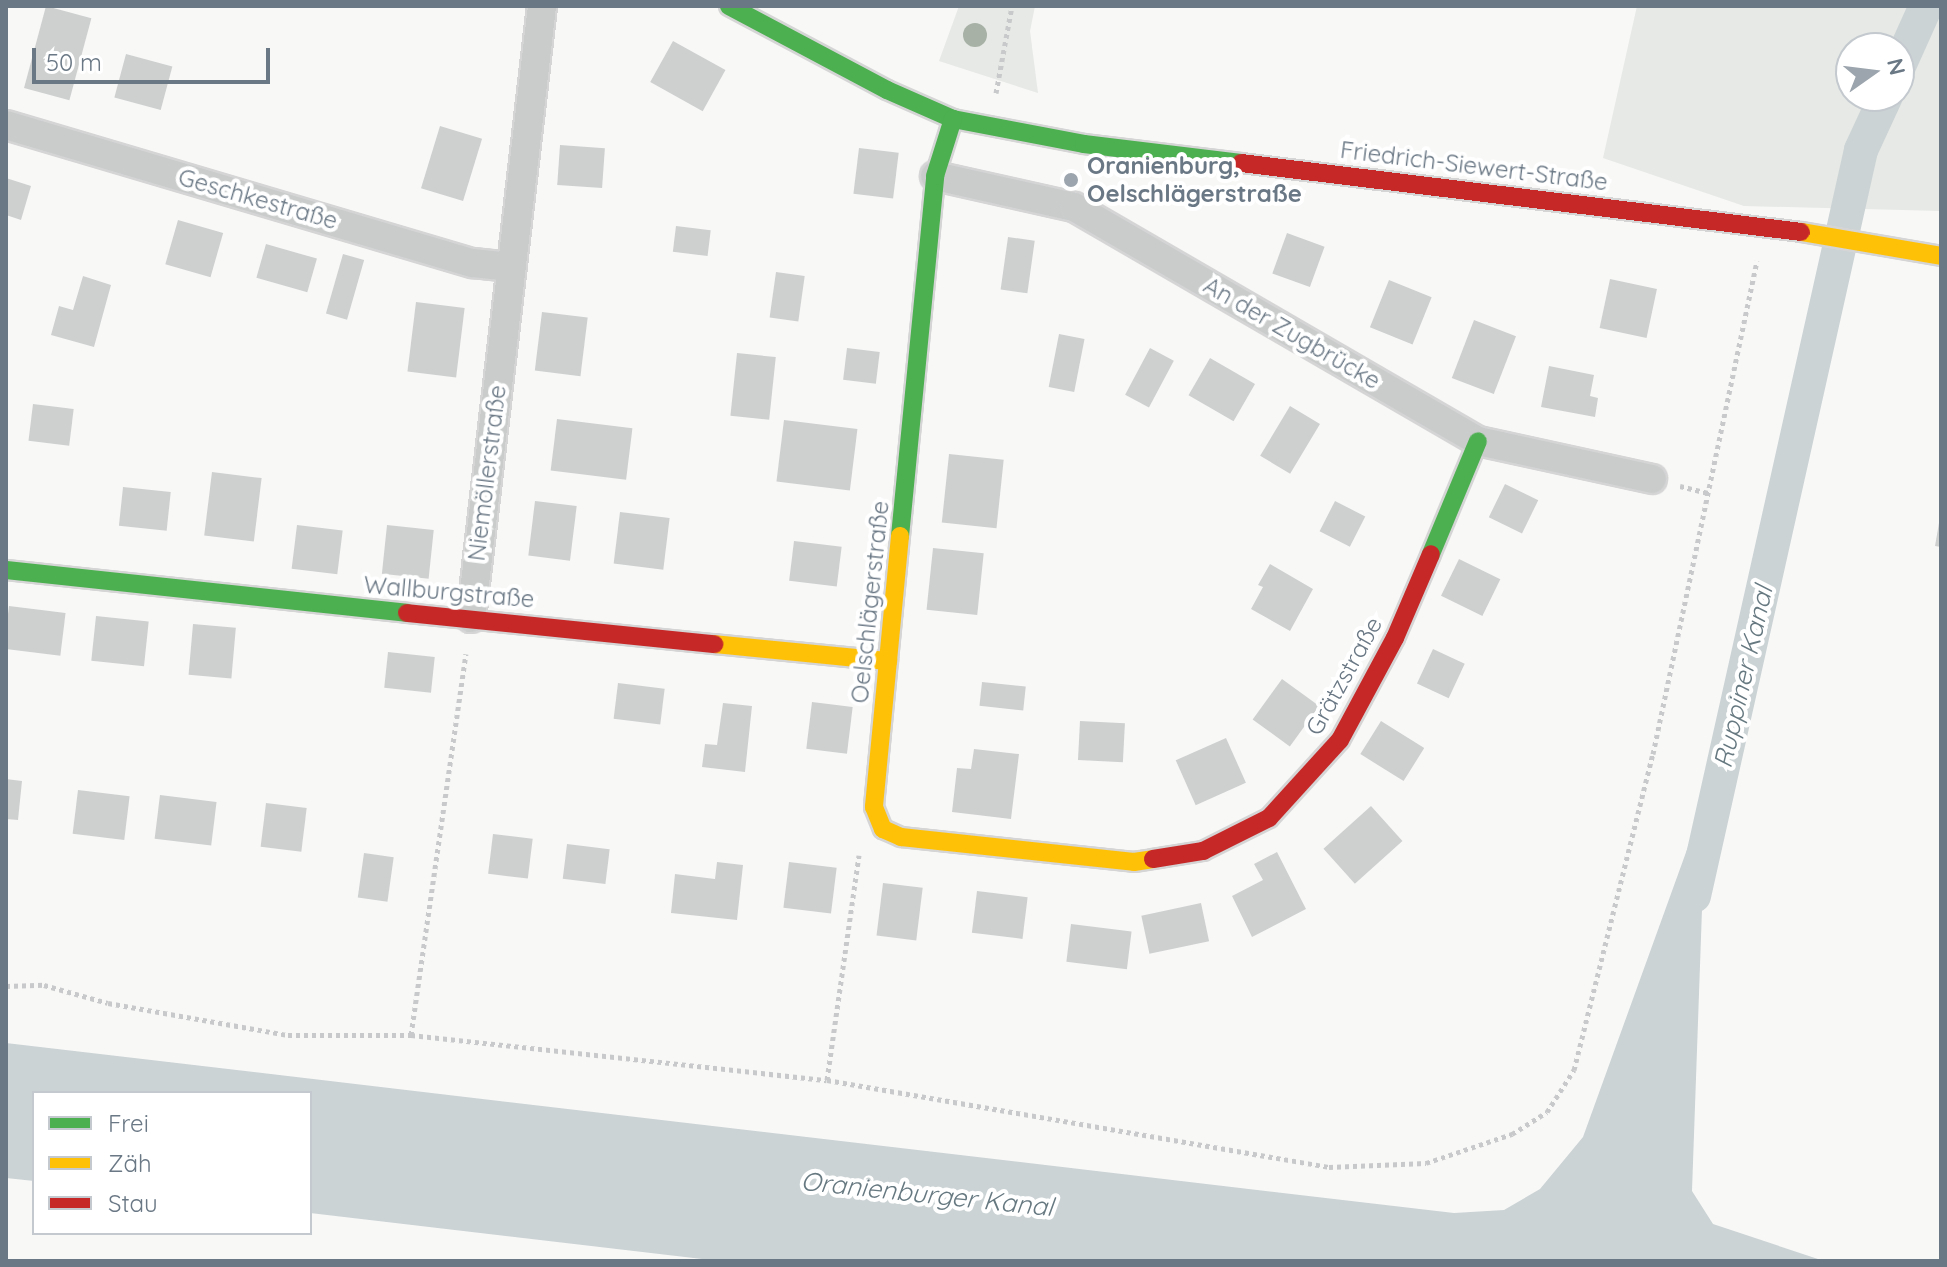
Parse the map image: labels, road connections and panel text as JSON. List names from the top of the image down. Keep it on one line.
{"streets":{"street":["Friedrich-Siewert-Straße","Geschkestraße","An der Zugbrücke","Niemöllerstraße","Wallburgstraße","Oelschlägerstraße","Grätzstraße"]},"crossings":[["Friedrich-Siewert-Straße","Oelschlägerstraße"],["Geschkestraße","Niemöllerstraße"],["An der Zugbrücke","Oelschlägerstraße"],["An der Zugbrücke","Grätzstraße"],["Niemöllerstraße","Wallburgstraße"],["Wallburgstraße","Oelschlägerstraße"],["Oelschlägerstraße","Grätzstraße"]],"water":["Ruppiner Kanal","Oranienburger Kanal"],"places":["Oranienburg, Oelschlägerstraße"],"legend":["Frei","Zäh","Stau"],"scale_bar":"50 m","north":"right"}
